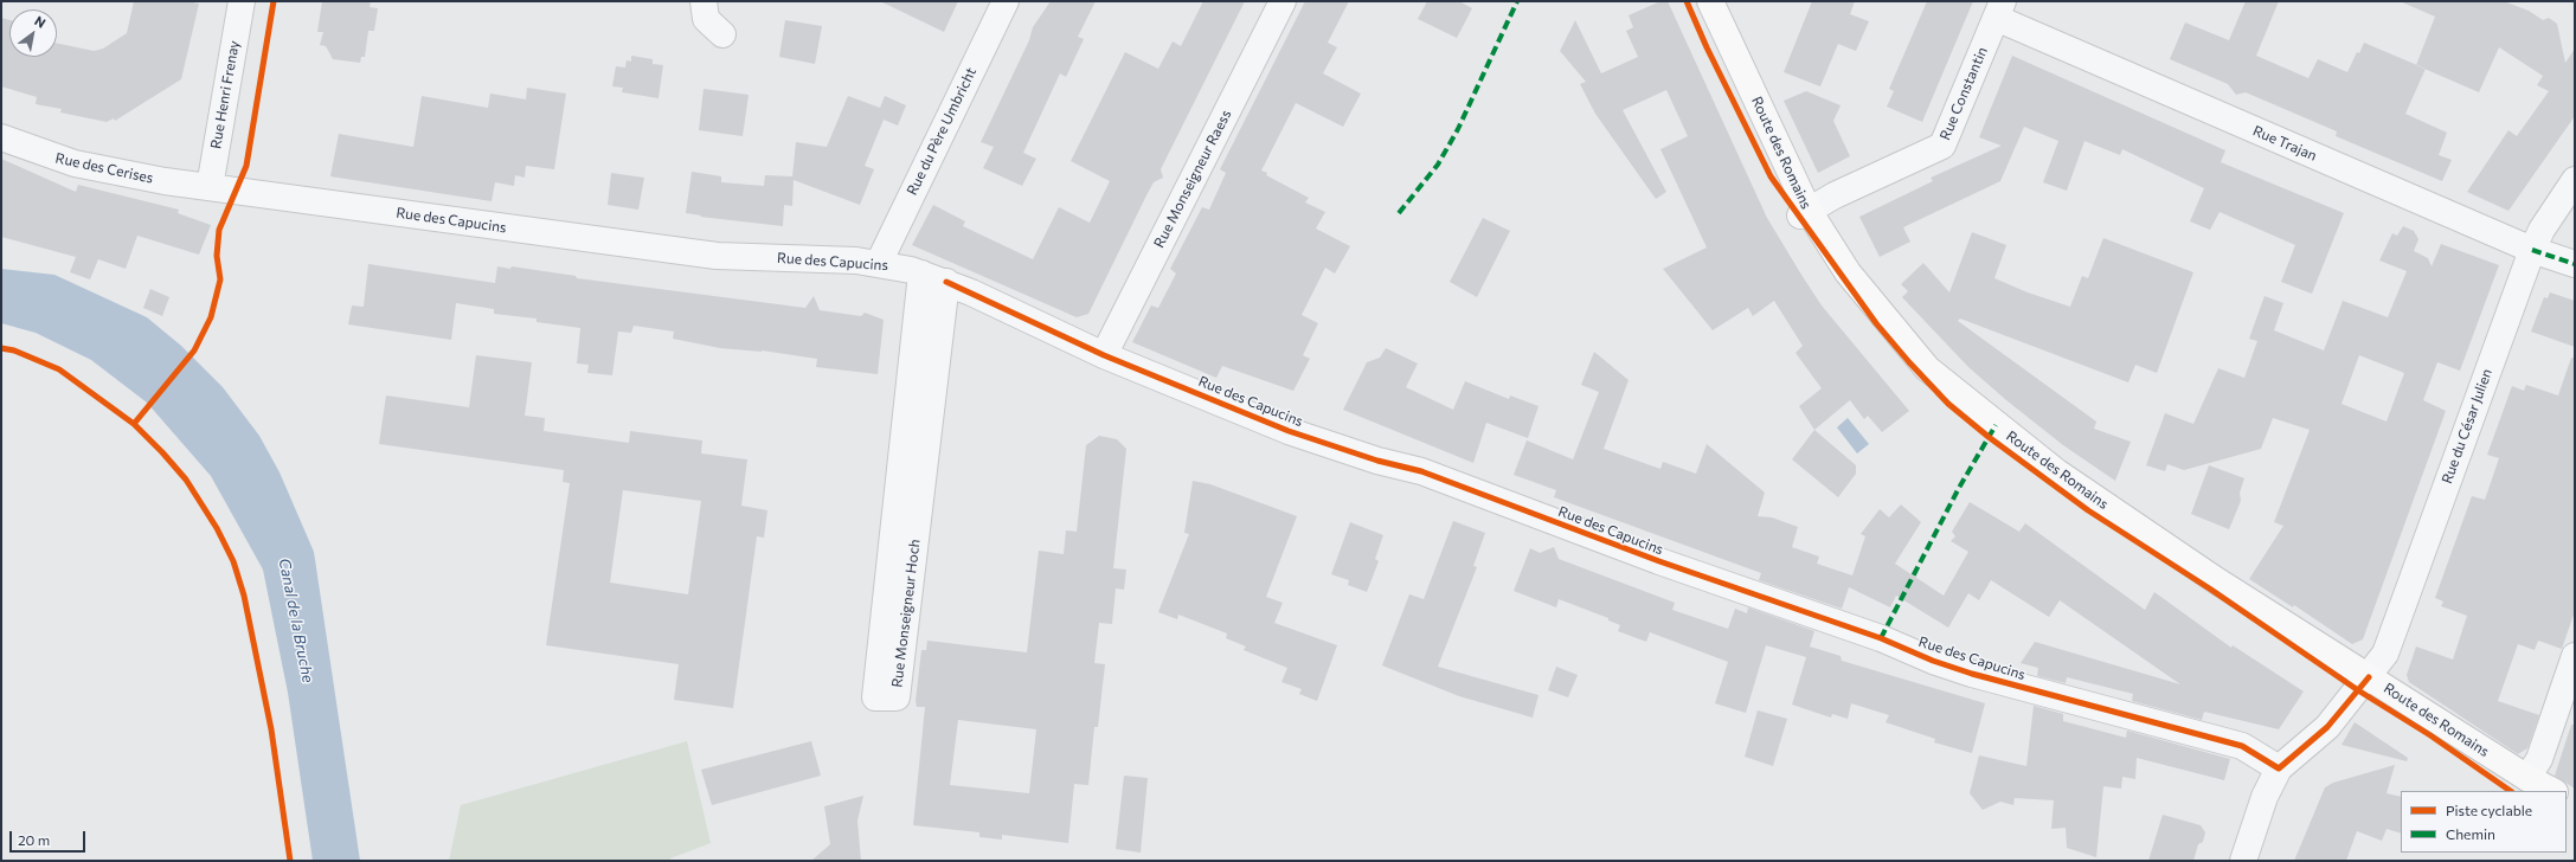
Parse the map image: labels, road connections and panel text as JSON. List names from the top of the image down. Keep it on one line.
{"streets":{"main road":["Route des Romains"],"street":["Rue Constantin","Rue Henri Frenay","Rue du Père Umbricht","Rue Trajan","Rue des Cerises","Rue Monseigneur Raess","Rue des Capucins","Rue du César Julien","Rue Monseigneur Hoch"]},"crossings":[["Rue Constantin","Rue Trajan"],["Rue Constantin","Route des Romains"],["Rue Henri Frenay","Rue des Cerises"],["Rue Henri Frenay","Rue des Capucins"],["Rue du Père Umbricht","Rue des Capucins"],["Rue Trajan","Rue du César Julien"],["Route des Romains","Rue du César Julien"],["Rue des Cerises","Rue des Capucins"],["Rue Monseigneur Raess","Rue des Capucins"],["Rue des Capucins","Rue du César Julien"],["Rue des Capucins","Rue Monseigneur Hoch"]],"water":["Canal de la Bruche"],"legend":["Piste cyclable","Chemin"],"scale_bar":"20 m","north":"top right"}
